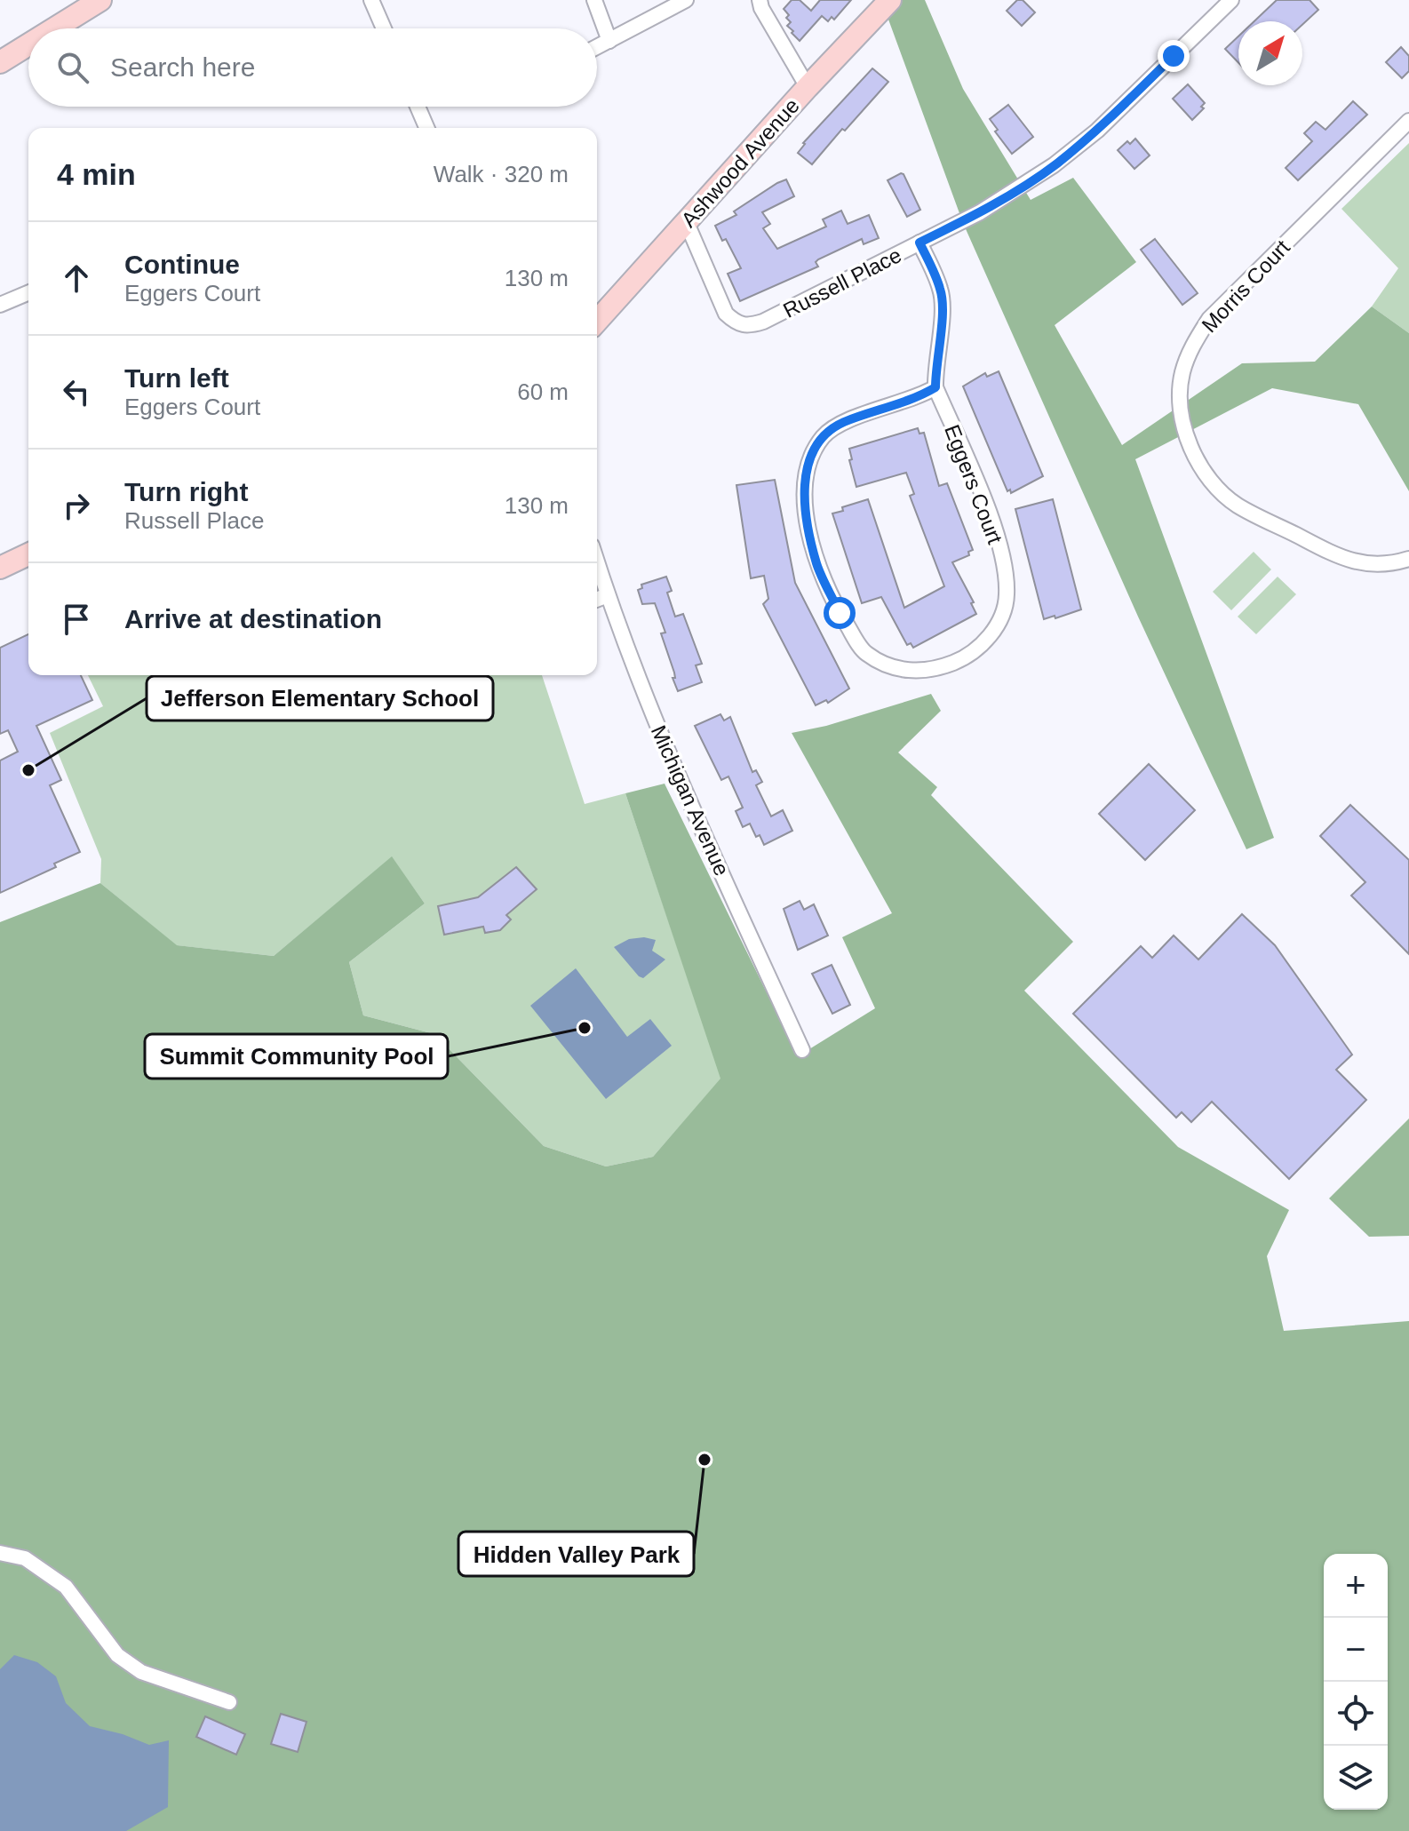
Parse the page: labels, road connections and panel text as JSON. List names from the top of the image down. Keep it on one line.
{"streets":{"street":["Ashwood Avenue","Russell Place","Morris Court","Eggers Court","Michigan Avenue"]},"crossings":[["Ashwood Avenue","Russell Place"],["Russell Place","Eggers Court"]],"places":["Jefferson Elementary School","Summit Community Pool","Hidden Valley Park"],"north":"top right","page":{"search":"Search here","heading":["4 min","Walk · 320 m"],"list":[["Continue","Eggers Court","130 m"],["Turn left","Eggers Court","60 m"],["Turn right","Russell Place","130 m"],"Arrive at destination"],"map_buttons":["+","−"]}}
